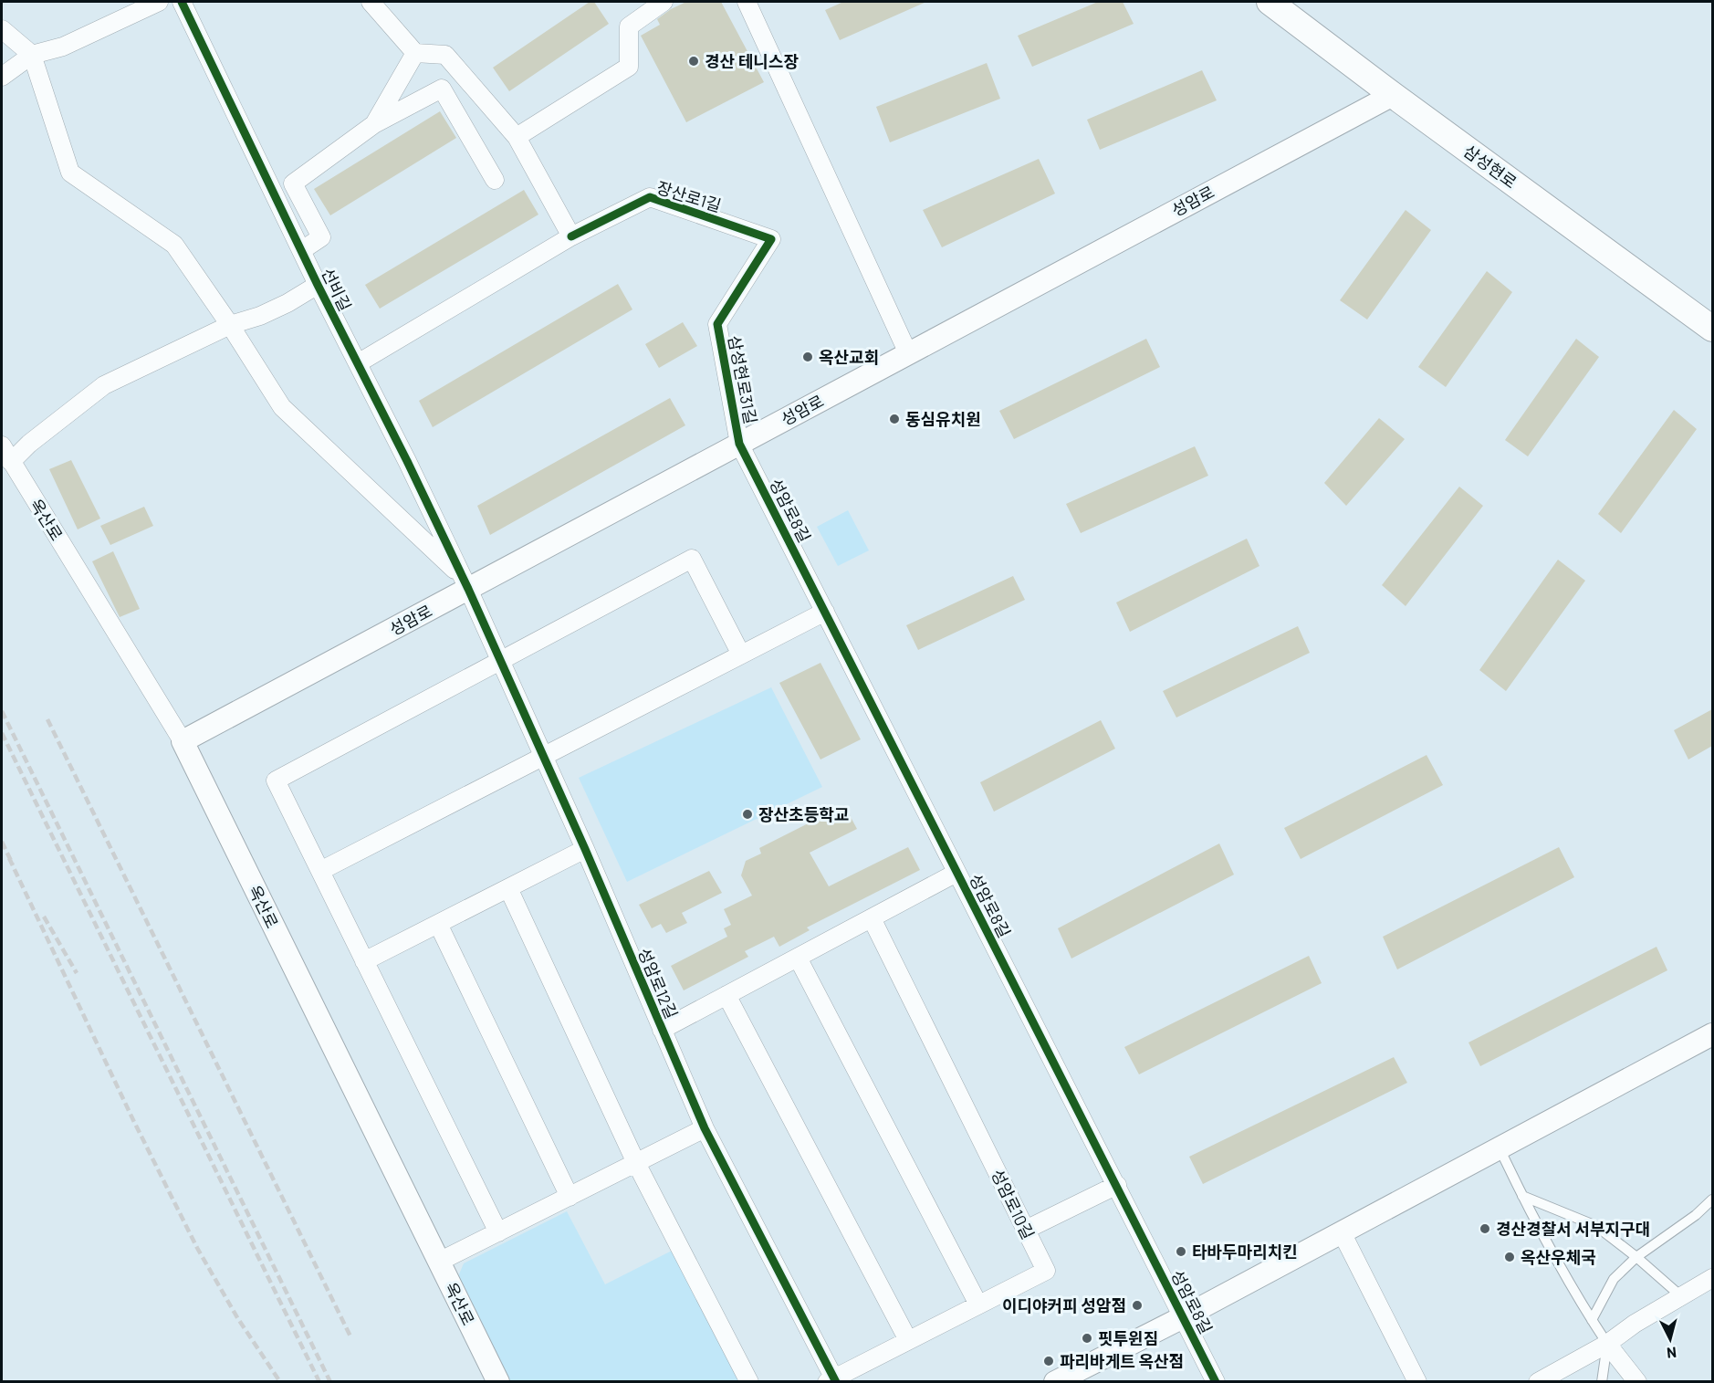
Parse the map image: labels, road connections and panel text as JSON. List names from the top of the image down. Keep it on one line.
{"streets":{"main road":["삼성현로"],"street":["장산로1길","성암로","선비길","삼성현로31길","성암로8길","옥산로","성암로12길","성암로10길"]},"crossings":[["삼성현로","성암로"],["장산로1길","선비길"],["장산로1길","삼성현로31길"],["성암로","선비길"],["성암로","삼성현로31길"],["성암로","성암로8길"],["성암로","옥산로"],["성암로","성암로12길"],["선비길","성암로12길"],["삼성현로31길","성암로8길"],["성암로12길","성암로10길"]],"places":["경산 테니스장","옥산교회","동심유치원","장산초등학교","경산경찰서 서부지구대","타바두마리치킨","옥산우체국","이디야커피 성암점","핏투윈짐","파리바게트 옥산점"],"north":"bottom"}
